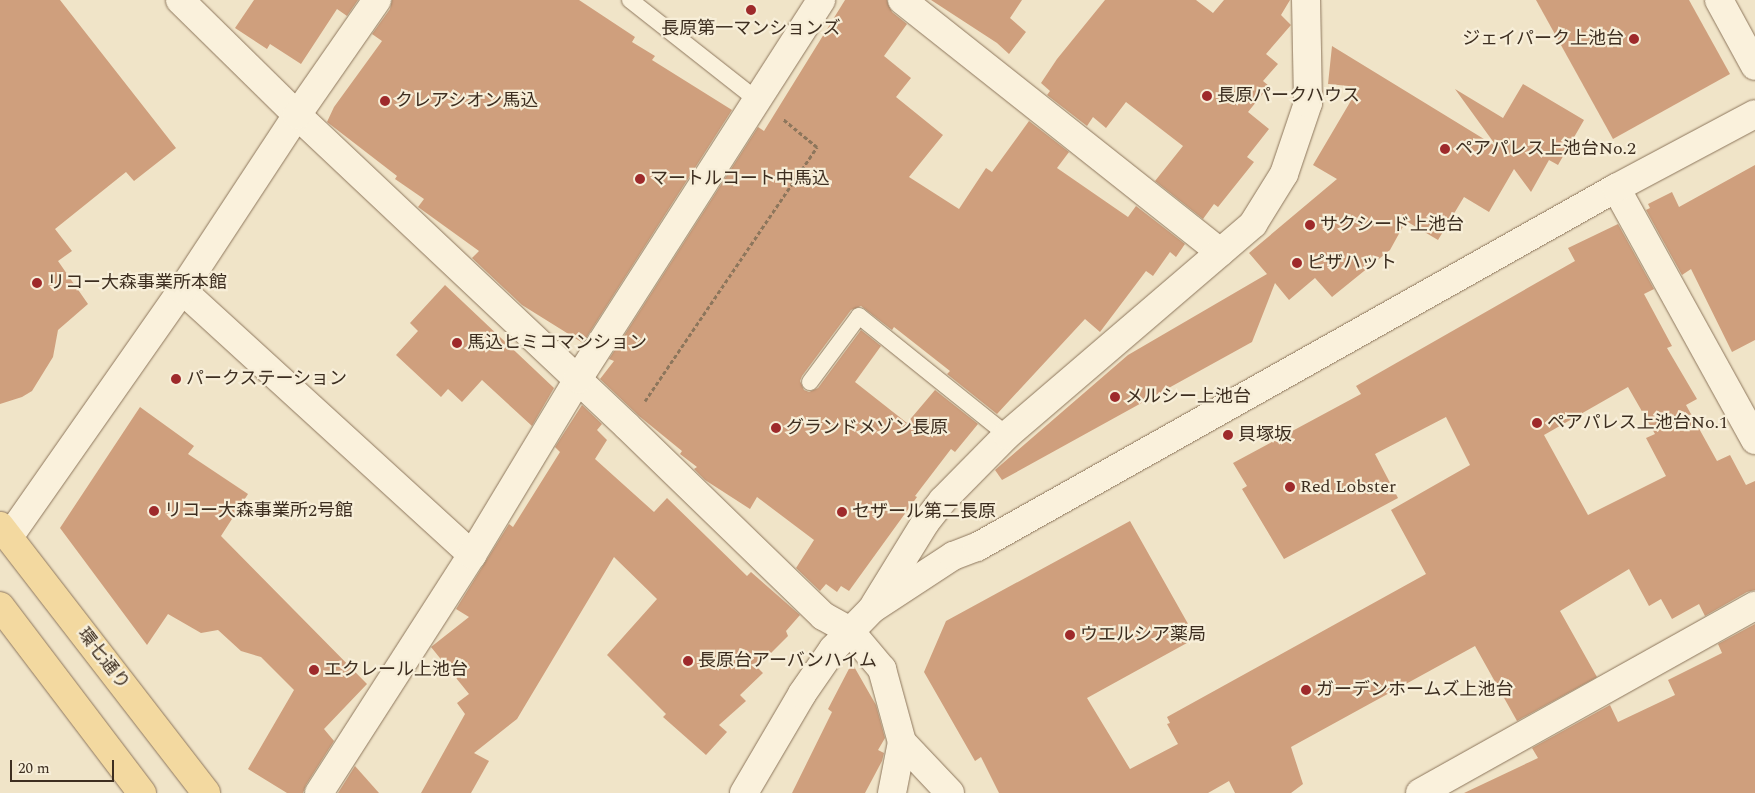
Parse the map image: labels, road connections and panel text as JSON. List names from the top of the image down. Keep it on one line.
{"streets":{"main road":["環七通り"]},"places":["長原第一マンションズ","ジェイパーク上池台","長原パークハウス","クレアシオン馬込","ペアパレス上池台No.2","マートルコート中馬込","サクシード上池台","ピザハット","リコー大森事業所本館","馬込ヒミコマンション","パークステーション","メルシー上池台","ペアパレス上池台No.1","グランドメゾン長原","貝塚坂","Red Lobster","リコー大森事業所2号館","セザール第二長原","ウエルシア薬局","長原台アーバンハイム","エクレール上池台","ガーデンホームズ上池台"],"scale_bar":"20 m"}
